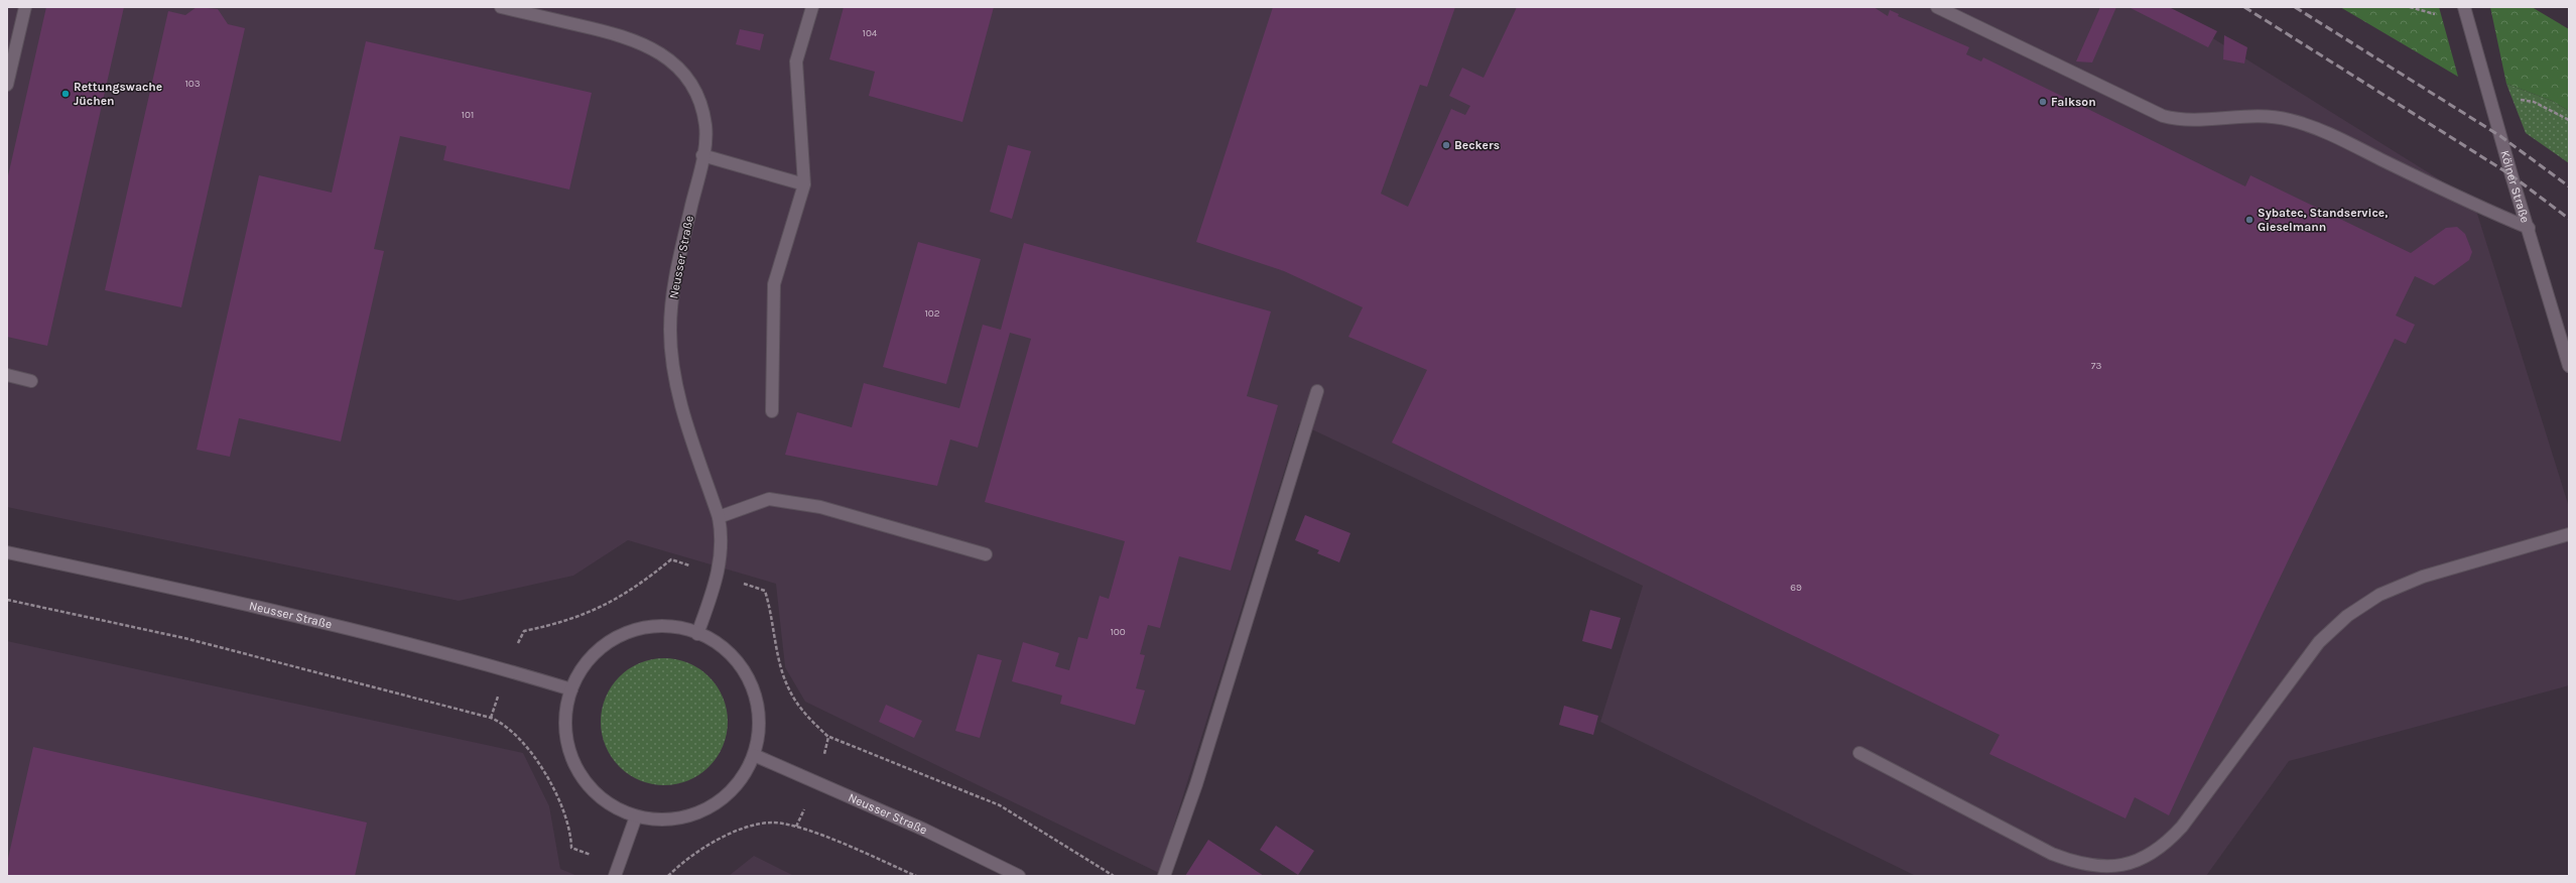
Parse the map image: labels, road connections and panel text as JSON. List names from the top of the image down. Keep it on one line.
{"streets":{"main road":["Kölner Straße","Neusser Straße"]},"places":["Rettungswache Jüchen","Falkson","Beckers","Sybatec, Standservice, Gieselmann"],"house_numbers":["104","103","101","102","73","69","100"]}
